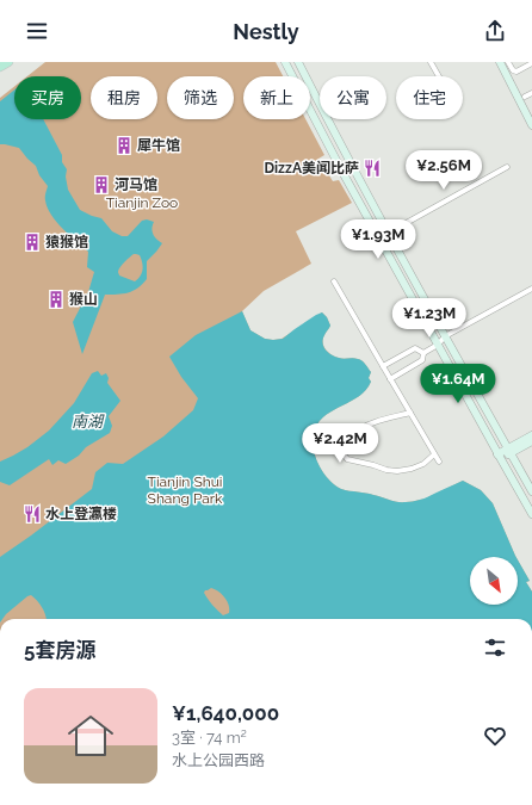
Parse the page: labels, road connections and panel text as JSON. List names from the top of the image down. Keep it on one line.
{"water":["南湖"],"parks":["Tianjin Zoo","Tianjin Shui Shang Park"],"places":{"building":["犀牛馆","河马馆","猿猴馆","猴山"],"restaurant":["DizzA美闻比萨","水上登瀛楼"]},"north":"bottom right","page":{"header":"Nestly","chip":["买房","租房","筛选","新上","公寓","住宅"],"price":["¥2.56M","¥1.93M","¥1.23M","¥1.64M","¥2.42M"],"heading":"5套房源","list":[{"name":"¥1,640,000","note":"3室 · 74 m² · 水上公园西路"}]}}
